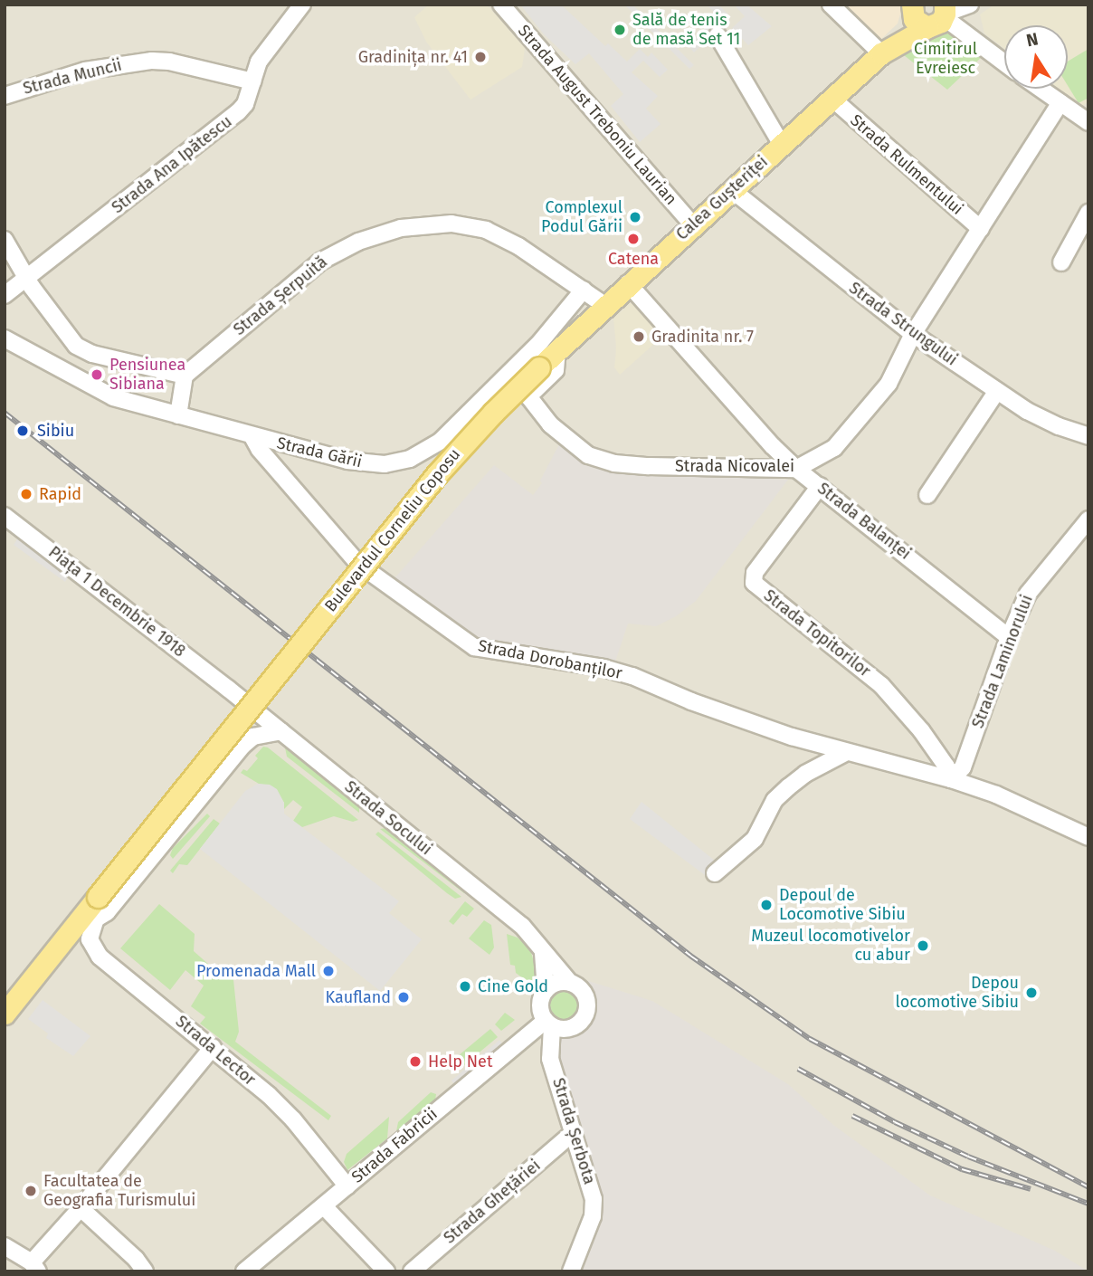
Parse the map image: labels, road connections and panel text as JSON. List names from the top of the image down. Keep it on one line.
{"streets":{"main road":["Calea Gușteriței","Bulevardul Corneliu Coposu"],"street":["Strada Muncii","Strada August Treboniu Laurian","Strada Ana Ipătescu","Strada Rulmentului","Strada Șerpuită","Strada Strungului","Strada Gării","Strada Nicovalei","Strada Balanței","Piața 1 Decembrie 1918","Strada Topitorilor","Strada Dorobanților","Strada Laminorului","Strada Socului","Strada Lector","Strada Șerbota","Strada Fabricii","Strada Ghețăriei"]},"crossings":[["Strada Muncii","Strada Ana Ipătescu"],["Strada August Treboniu Laurian","Calea Gușteriței"],["Strada Rulmentului","Calea Gușteriței"],["Strada Rulmentului","Strada Nicovalei"],["Calea Gușteriței","Strada Șerpuită"],["Calea Gușteriței","Strada Strungului"],["Calea Gușteriței","Strada Nicovalei"],["Calea Gușteriței","Strada Balanței"],["Calea Gușteriței","Bulevardul Corneliu Coposu"],["Strada Șerpuită","Strada Gării"],["Strada Strungului","Strada Nicovalei"],["Strada Gării","Strada Dorobanților"],["Strada Nicovalei","Strada Balanței"],["Strada Nicovalei","Bulevardul Corneliu Coposu"],["Strada Balanței","Strada Topitorilor"],["Strada Balanței","Strada Laminorului"],["Piața 1 Decembrie 1918","Strada Socului"],["Strada Topitorilor","Strada Dorobanților"],["Strada Topitorilor","Strada Laminorului"],["Strada Dorobanților","Strada Laminorului"],["Strada Socului","Strada Șerbota"],["Strada Socului","Strada Fabricii"],["Strada Lector","Strada Fabricii"],["Strada Șerbota","Strada Fabricii"],["Strada Șerbota","Strada Ghețăriei"]],"parks":["Cimitirul Evreiesc"],"places":["Sală de tenis de masă Set 11","Gradinița nr. 41","Complexul Podul Gării","Catena","Gradinita nr. 7","Pensiunea Sibiana","Sibiu","Rapid","Depoul de Locomotive Sibiu","Muzeul locomotivelor cu abur","Promenada Mall","Cine Gold","Depou locomotive Sibiu","Kaufland","Help Net","Facultatea de Geografia Turismului"],"north":"top"}
